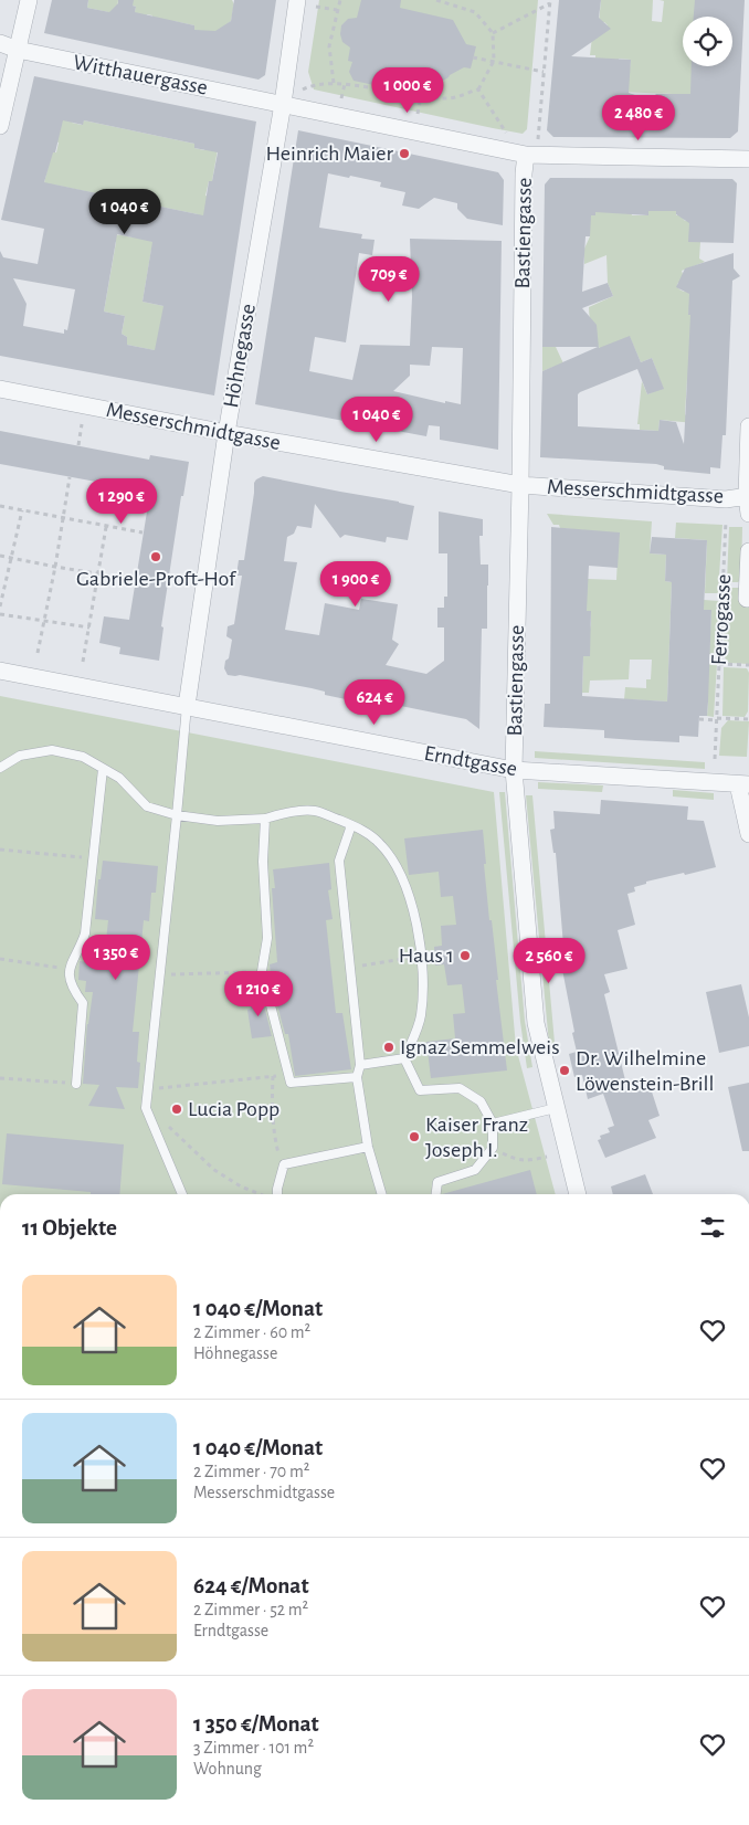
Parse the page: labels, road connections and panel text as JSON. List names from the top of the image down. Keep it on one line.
{"streets":{"street":["Witthauergasse","Bastiengasse","Höhnegasse","Messerschmidtgasse","Ferrogasse","Erndtgasse"]},"crossings":[["Witthauergasse","Bastiengasse"],["Witthauergasse","Höhnegasse"],["Bastiengasse","Messerschmidtgasse"],["Bastiengasse","Erndtgasse"],["Höhnegasse","Messerschmidtgasse"],["Höhnegasse","Erndtgasse"]],"places":["Heinrich Maier","Gabriele-Proft-Hof","Haus 1","Ignaz Semmelweis","Dr. Wilhelmine Löwenstein-Brill","Lucia Popp","Kaiser Franz Joseph I."],"page":{"price":["1 000 €","2 480 €","1 040 €","709 €","1 040 €","1 290 €","1 900 €","624 €","1 350 €","2 560 €","1 210 €"],"heading":"11 Objekte","list":[{"name":"1 040 €/Monat","note":"2 Zimmer · 60 m² · Höhnegasse"},{"name":"1 040 €/Monat","note":"2 Zimmer · 70 m² · Messerschmidtgasse"},{"name":"624 €/Monat","note":"2 Zimmer · 52 m² · Erndtgasse"},{"name":"1 350 €/Monat","note":"3 Zimmer · 101 m² · Wohnung"}]}}
